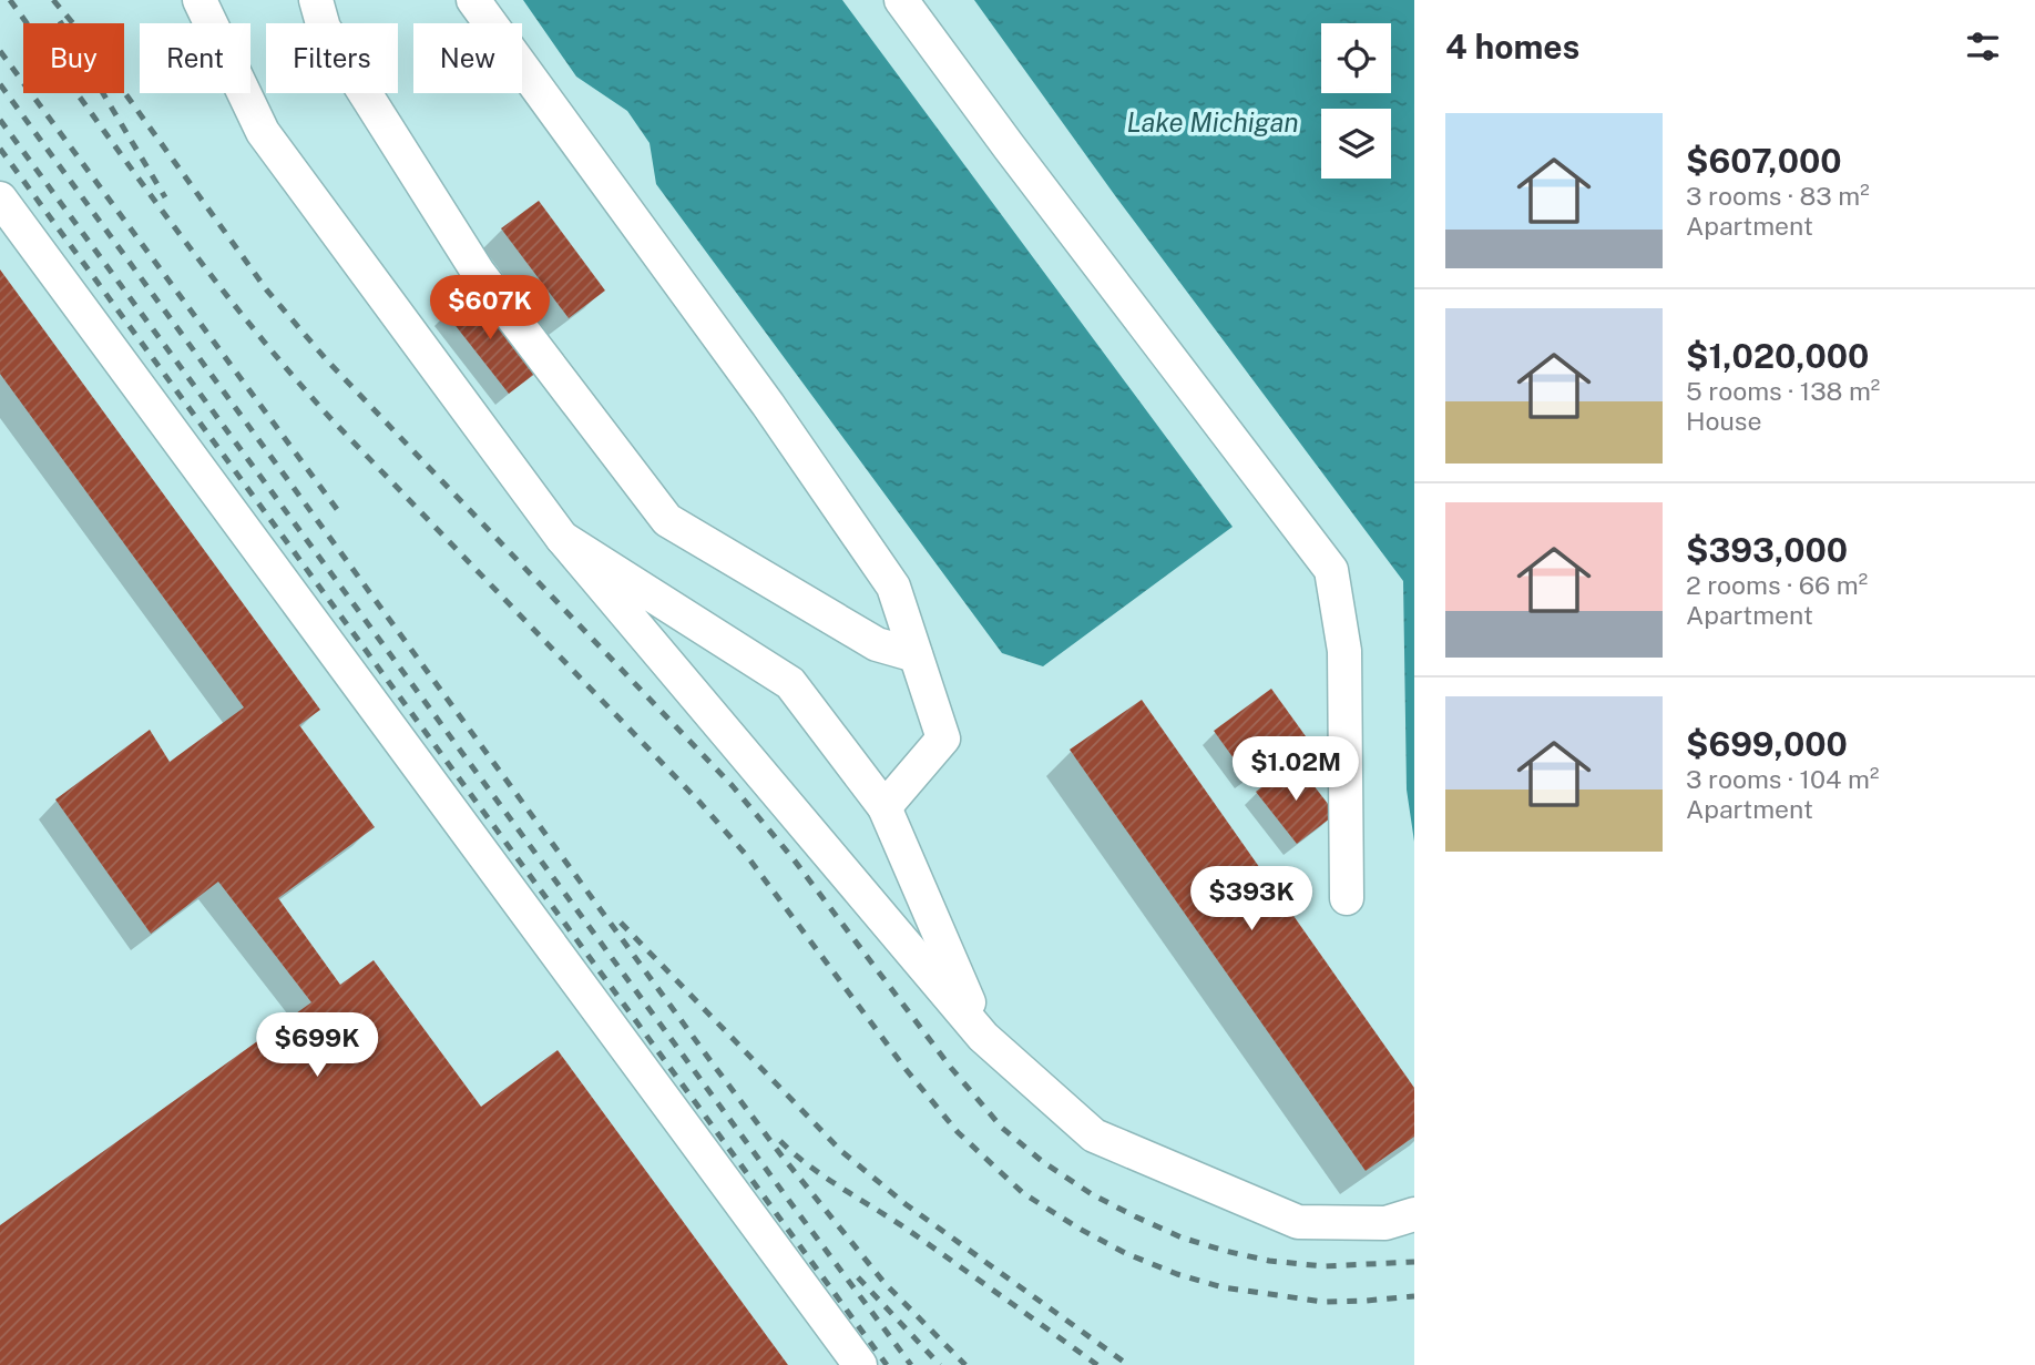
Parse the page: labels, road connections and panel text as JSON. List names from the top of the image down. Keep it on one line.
{"water":["Lake Michigan"],"page":{"heading":"4 homes","chip":["Buy","Rent","Filters","New"],"list":[{"name":"$607,000","note":"3 rooms · 83 m² · Apartment"},{"name":"$1,020,000","note":"5 rooms · 138 m² · House"},{"name":"$393,000","note":"2 rooms · 66 m² · Apartment"},{"name":"$699,000","note":"3 rooms · 104 m² · Apartment"}],"price":["$607K","$1.02M","$393K","$699K"]}}
